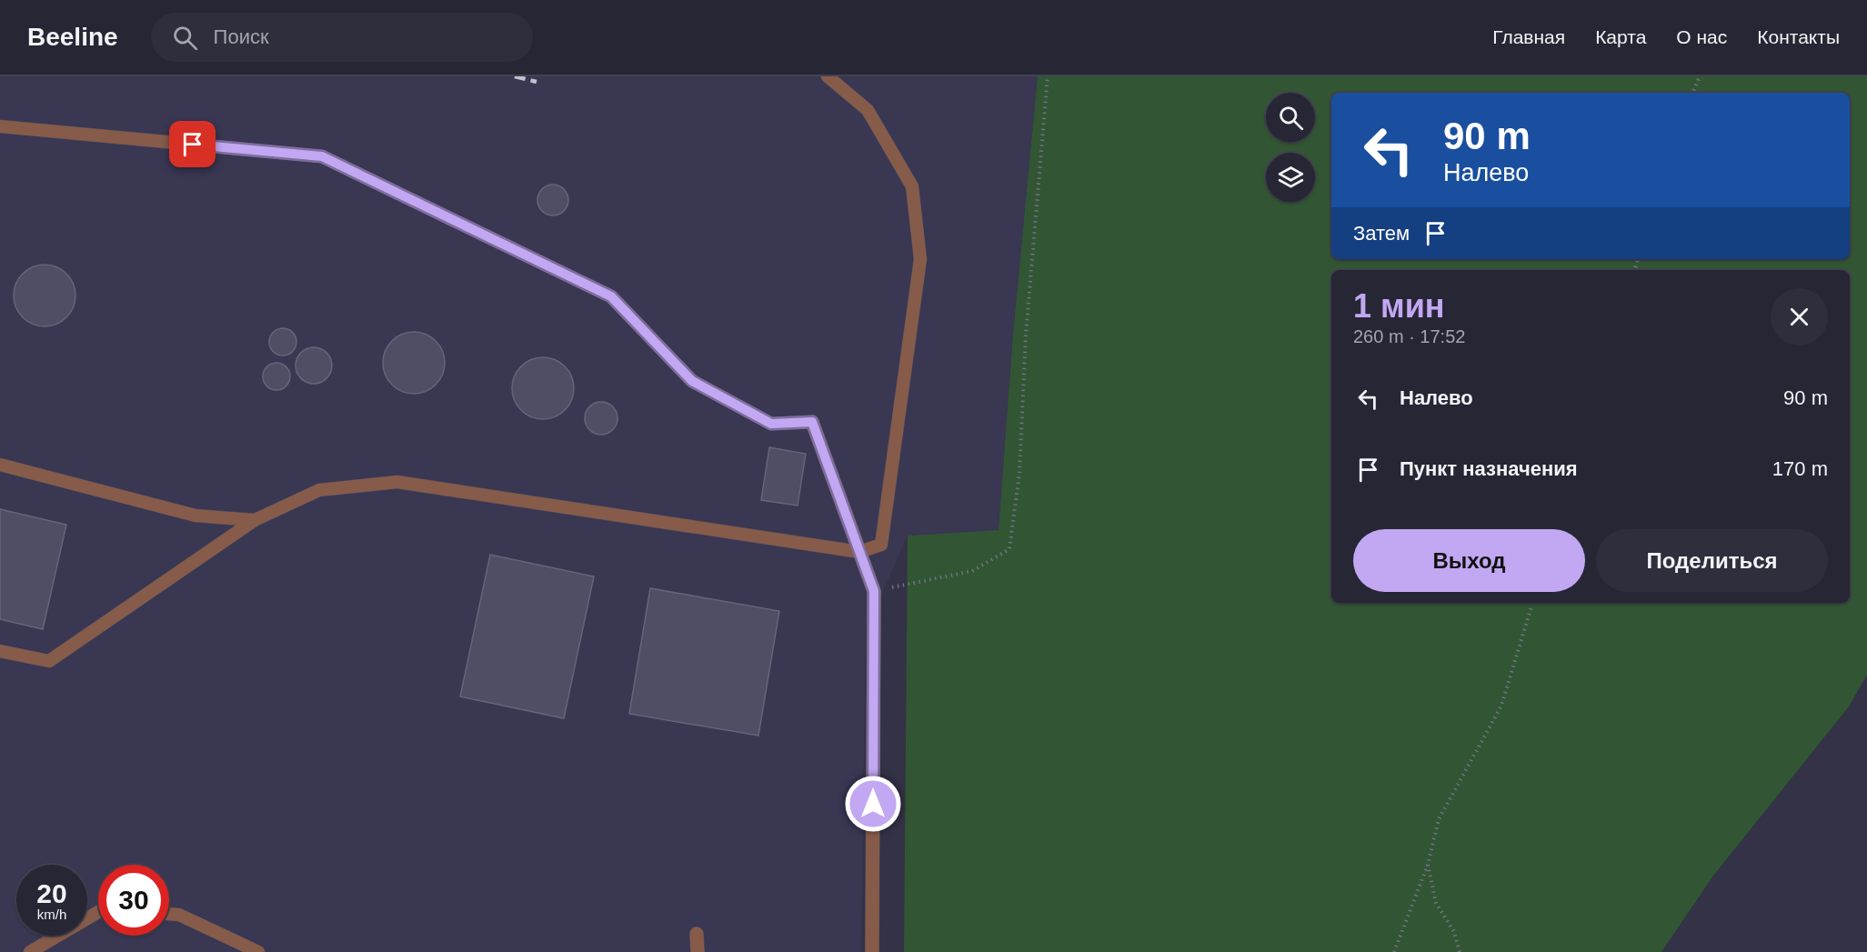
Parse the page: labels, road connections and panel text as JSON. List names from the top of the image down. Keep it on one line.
{"page":{"header":"Beeline","search":"Поиск","nav":["Главная","Карта","О нас","Контакты"],"turn":["90 m","Налево"],"then":"Затем","heading":["1 мин","260 m · 17:52"],"list":[{"name":"Налево","value":"90 m"},{"name":"Пункт назначения","value":"170 m"}],"buttons":["Выход","Поделиться"],"speed":"20 km/h","limit":"30"}}
